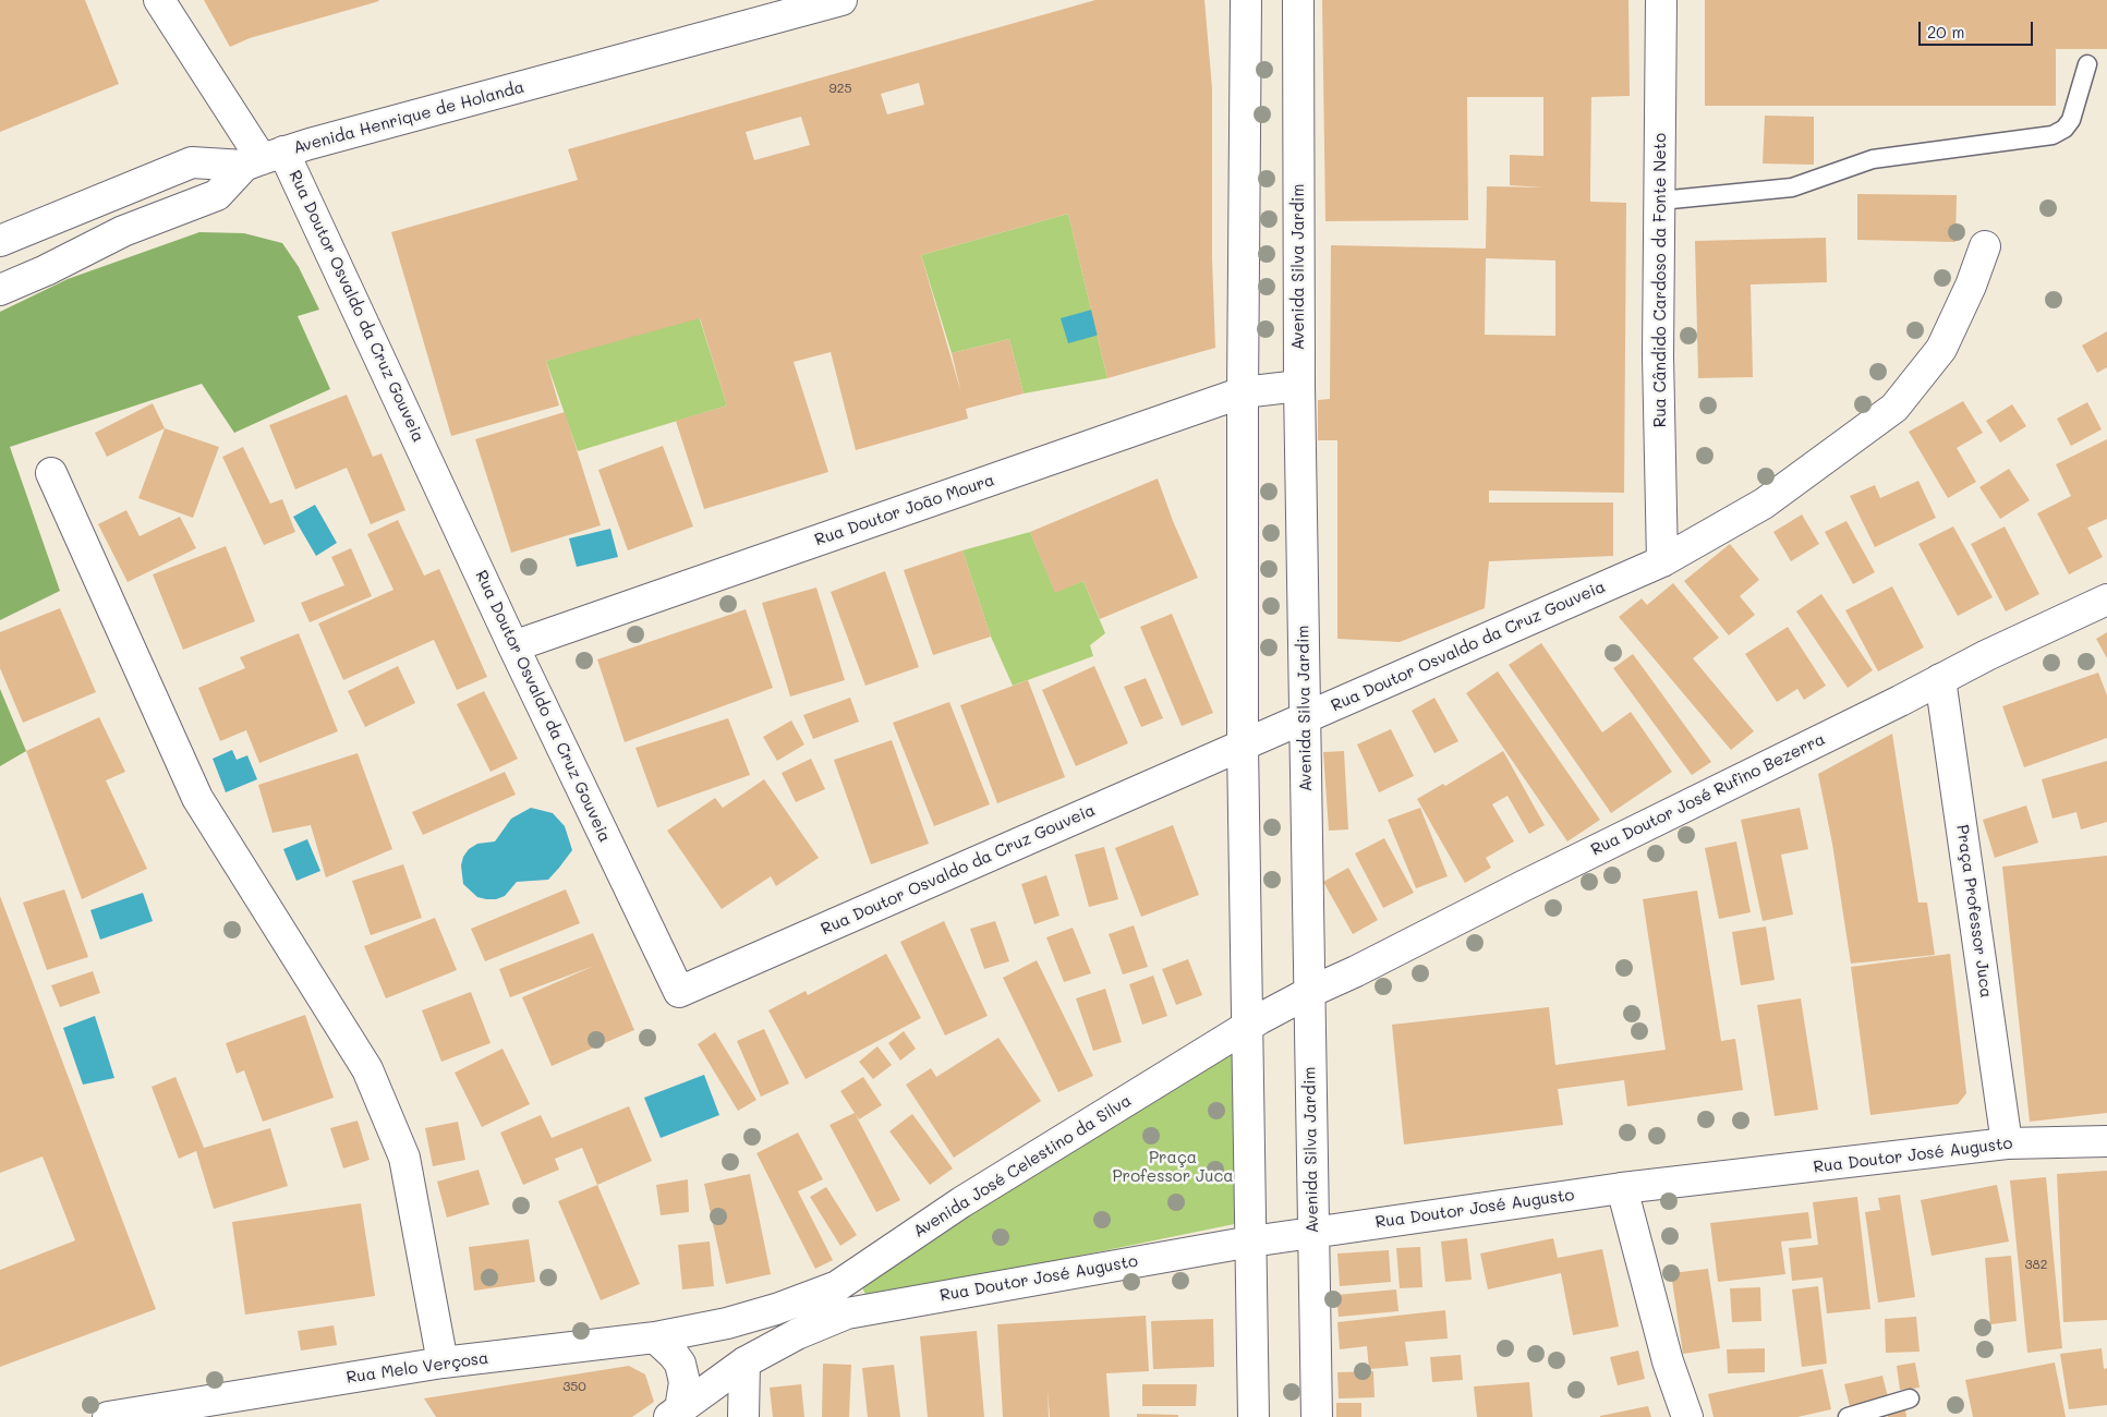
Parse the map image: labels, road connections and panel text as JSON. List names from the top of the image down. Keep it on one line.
{"streets":{"main road":["Avenida Henrique de Holanda","Avenida Silva Jardim","Rua Cândido Cardoso da Fonte Neto","Rua Doutor Osvaldo da Cruz Gouveia","Rua Doutor João Moura","Rua Doutor José Rufino Bezerra","Praça Professor Juca","Rua Doutor José Augusto","Avenida José Celestino da Silva","Rua Melo Verçosa"]},"crossings":[["Avenida Henrique de Holanda","Rua Doutor Osvaldo da Cruz Gouveia"],["Avenida Silva Jardim","Rua Doutor Osvaldo da Cruz Gouveia"],["Avenida Silva Jardim","Rua Doutor João Moura"],["Avenida Silva Jardim","Rua Doutor José Rufino Bezerra"],["Avenida Silva Jardim","Rua Doutor José Augusto"],["Avenida Silva Jardim","Avenida José Celestino da Silva"],["Rua Cândido Cardoso da Fonte Neto","Rua Doutor Osvaldo da Cruz Gouveia"],["Rua Doutor Osvaldo da Cruz Gouveia","Rua Doutor João Moura"],["Rua Doutor José Rufino Bezerra","Praça Professor Juca"],["Rua Doutor José Rufino Bezerra","Avenida José Celestino da Silva"],["Praça Professor Juca","Rua Doutor José Augusto"],["Rua Doutor José Augusto","Avenida José Celestino da Silva"],["Avenida José Celestino da Silva","Rua Melo Verçosa"]],"parks":["Praça Professor Juca"],"house_numbers":["925","382","350"],"scale_bar":"20 m"}
